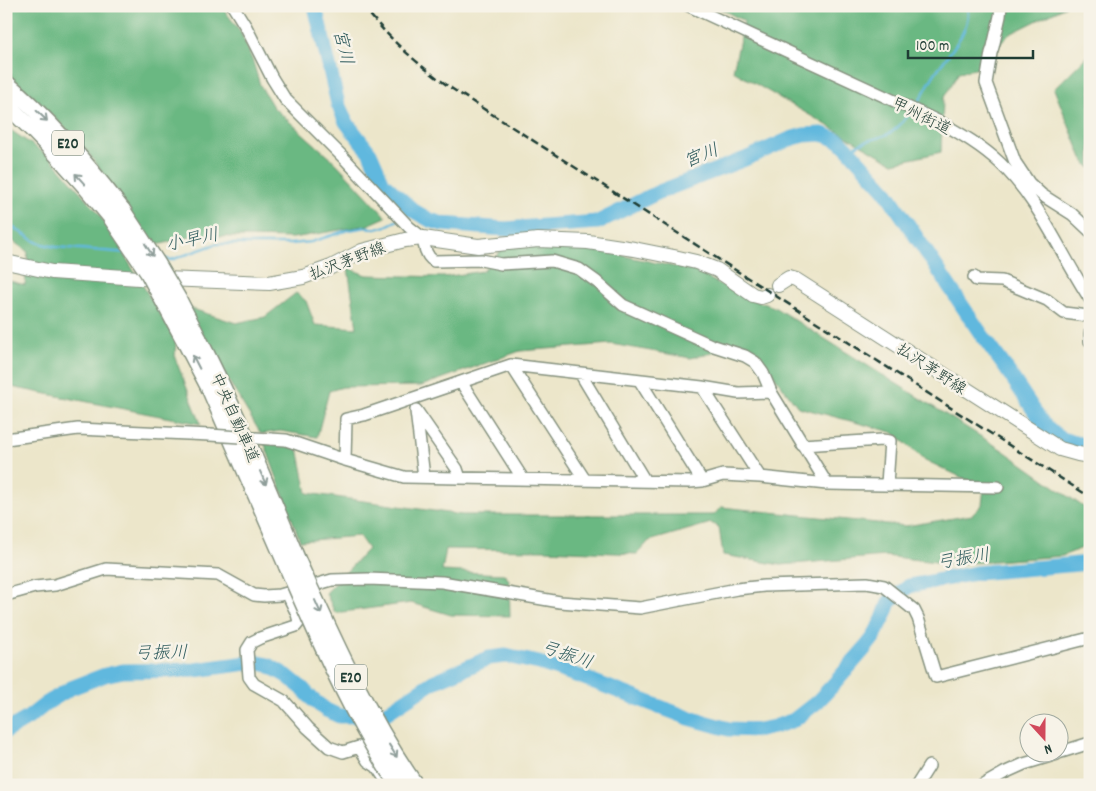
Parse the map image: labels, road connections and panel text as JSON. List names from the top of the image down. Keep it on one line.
{"streets":{"highway":["E20","中央自動車道"],"main road":["払沢茅野線"],"street":["甲州街道"]},"water":["宮川","小早川","弓振川"],"scale_bar":"100 m","north":"bottom"}
